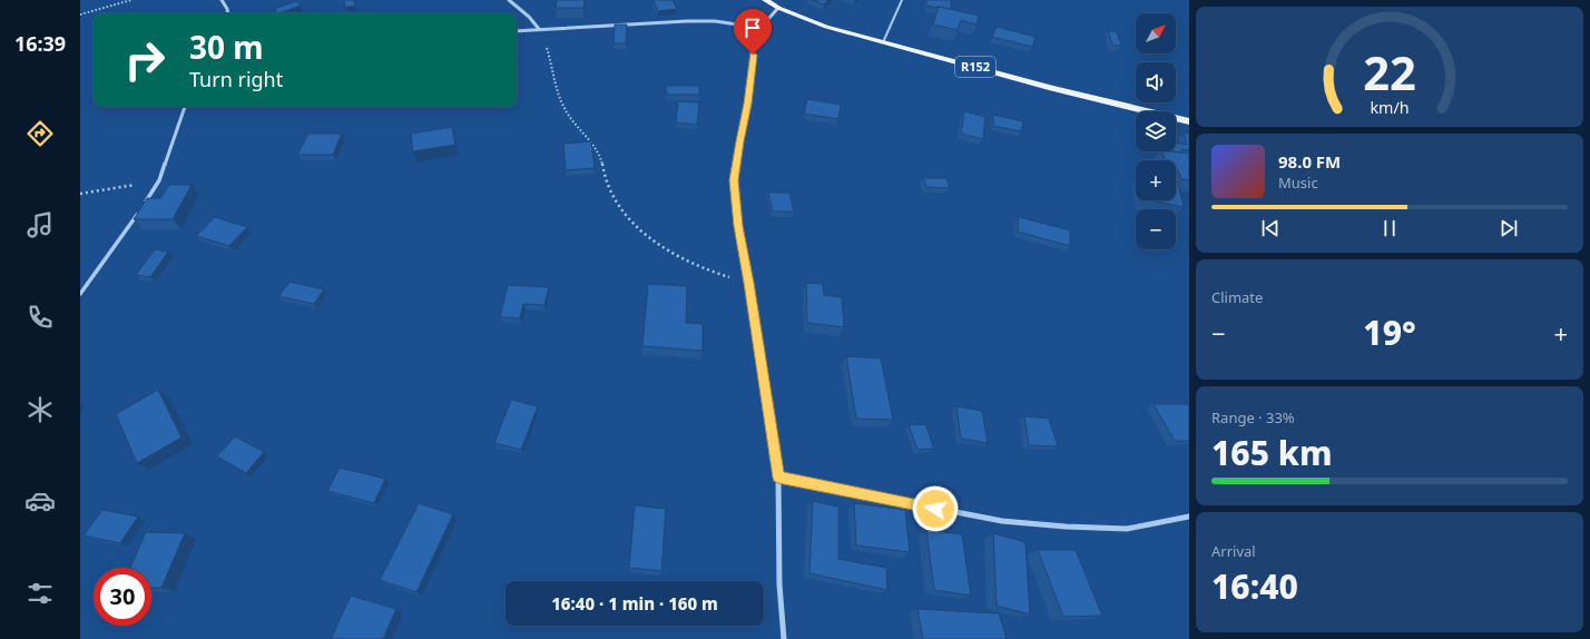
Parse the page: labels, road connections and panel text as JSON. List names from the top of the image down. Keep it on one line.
{"streets":{"main road":["R152"]},"north":"top right","page":{"tabs":"16:39","map_buttons":["+","−"],"turn":["30 m","Turn right"],"song":["98.0 FM","Music"],"tile":["Climate",["Range · 33%","165 km"],["Arrival","16:40"]],"heat":["−","19°","+"],"limit":"30","trip":"16:40 · 1 min · 160 m","gauge":["22","km/h"]}}
